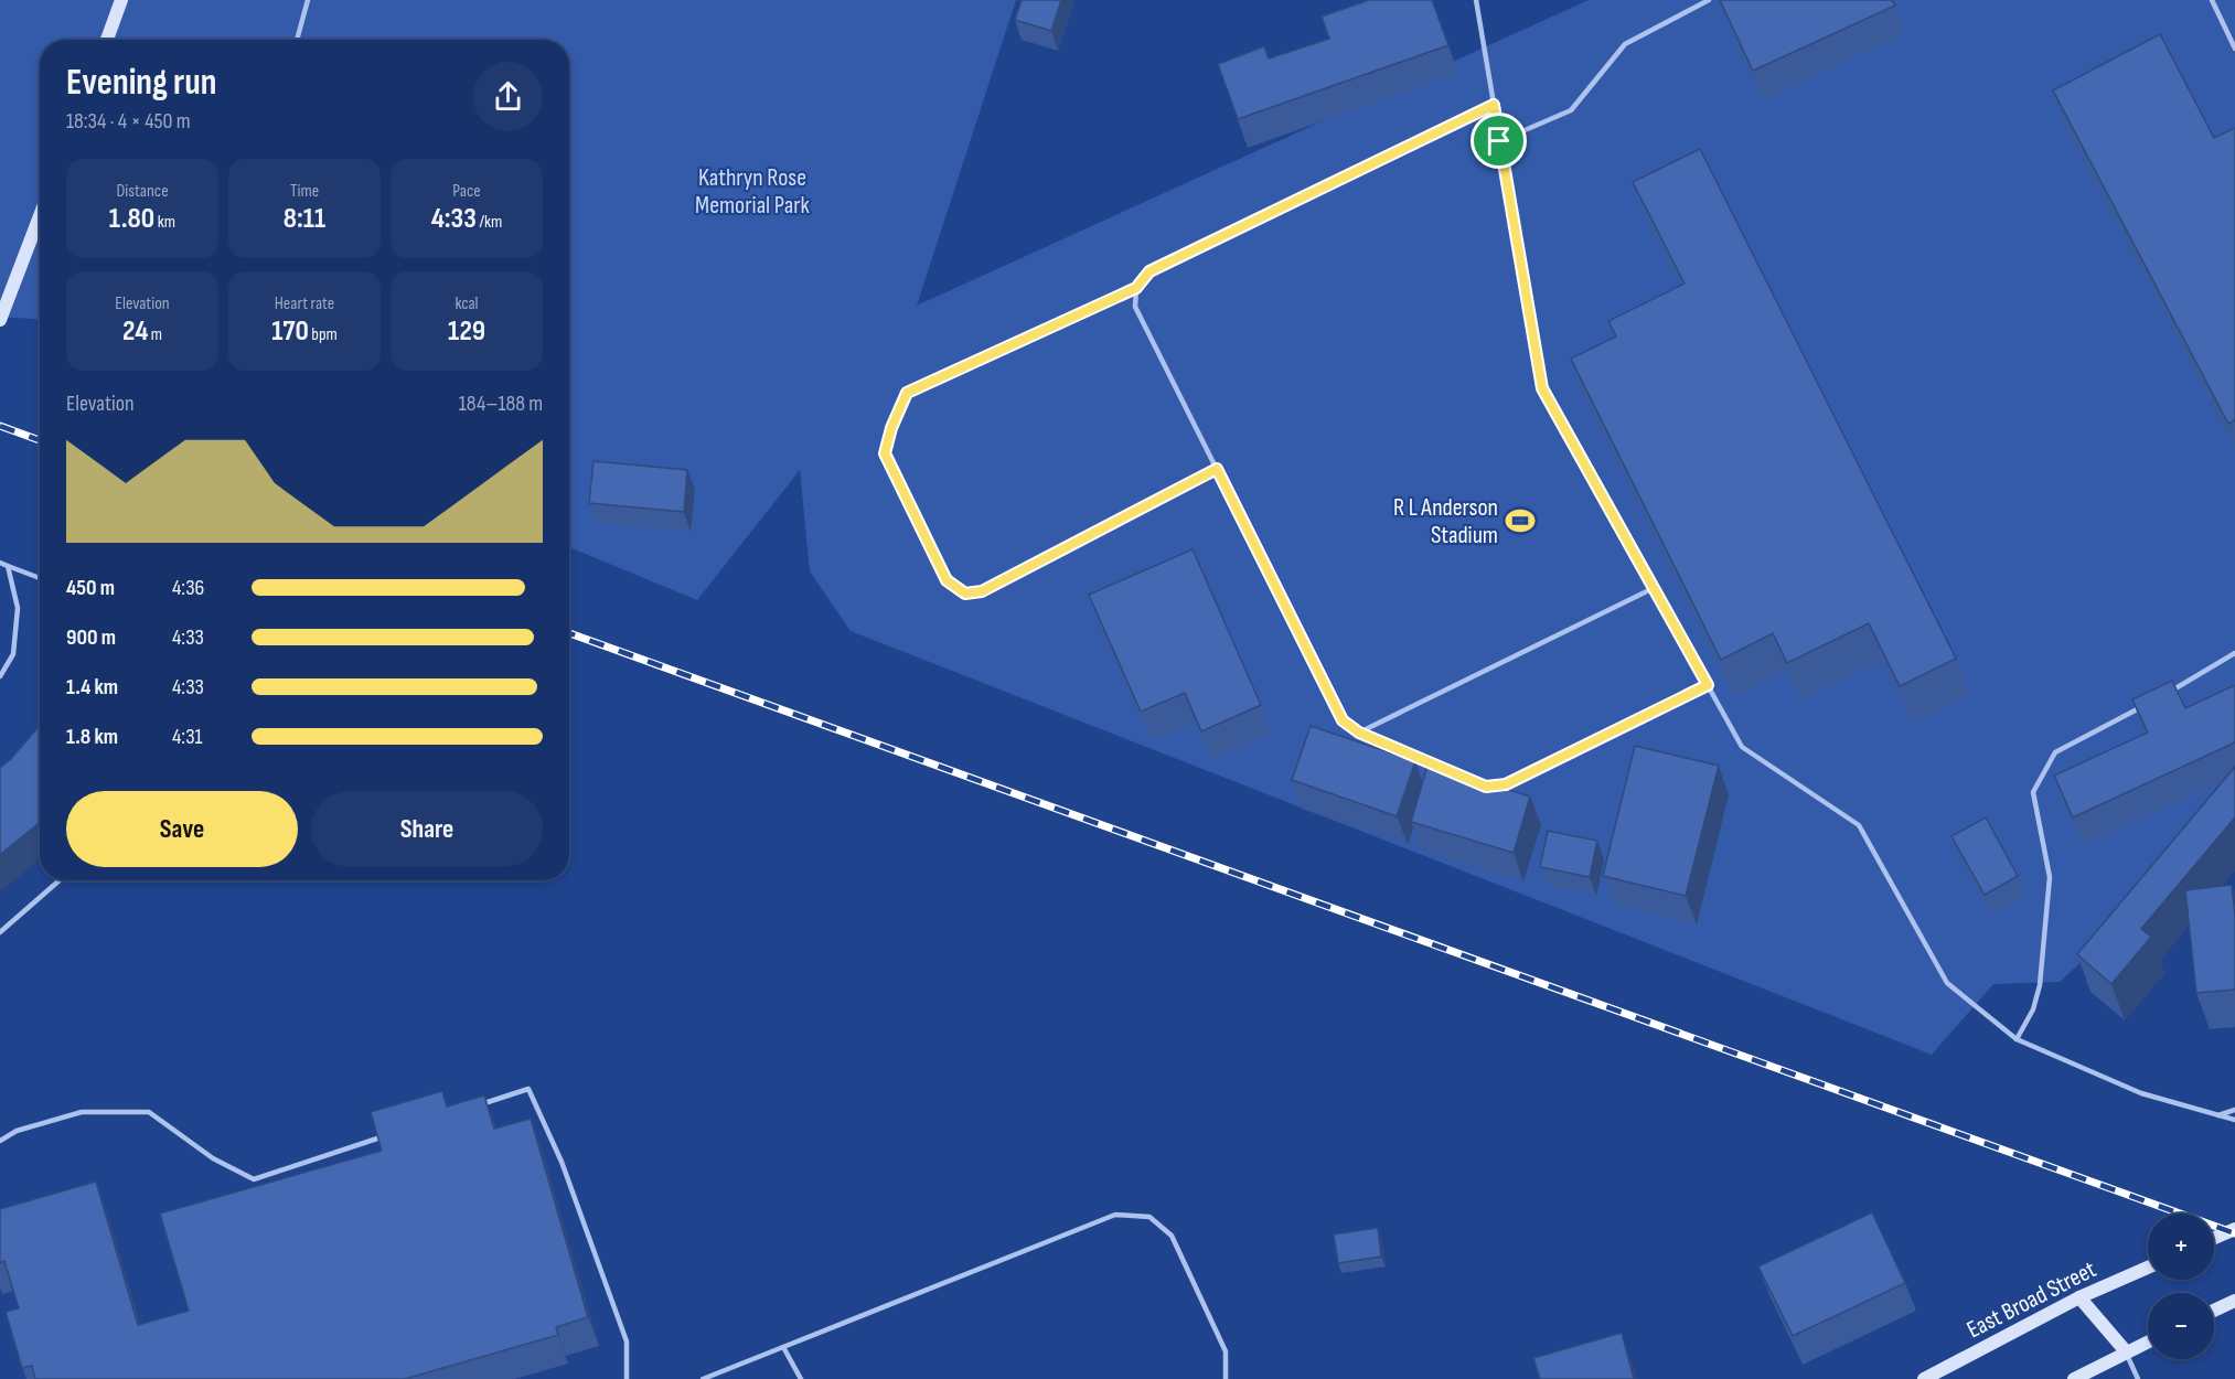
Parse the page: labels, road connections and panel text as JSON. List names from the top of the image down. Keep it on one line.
{"streets":{"main road":["East Broad Street"]},"parks":["Kathryn Rose Memorial Park"],"places":{"sports":["R L Anderson Stadium"]},"page":{"heading":["Evening run","18:34 · 4 × 450 m"],"stats":[["Distance","1.80 km"],["Time","8:11"],["Pace","4:33 /km"],["Elevation","24 m"],["Heart rate","170 bpm"],["kcal","129"]],"chart":["Elevation","184–188 m"],"list":[{"name":"450 m","note":"4:36"},{"name":"900 m","note":"4:33"},{"name":"1.4 km","note":"4:33"},{"name":"1.8 km","note":"4:31"}],"buttons":["Save","Share"],"map_buttons":["+","−"]}}
